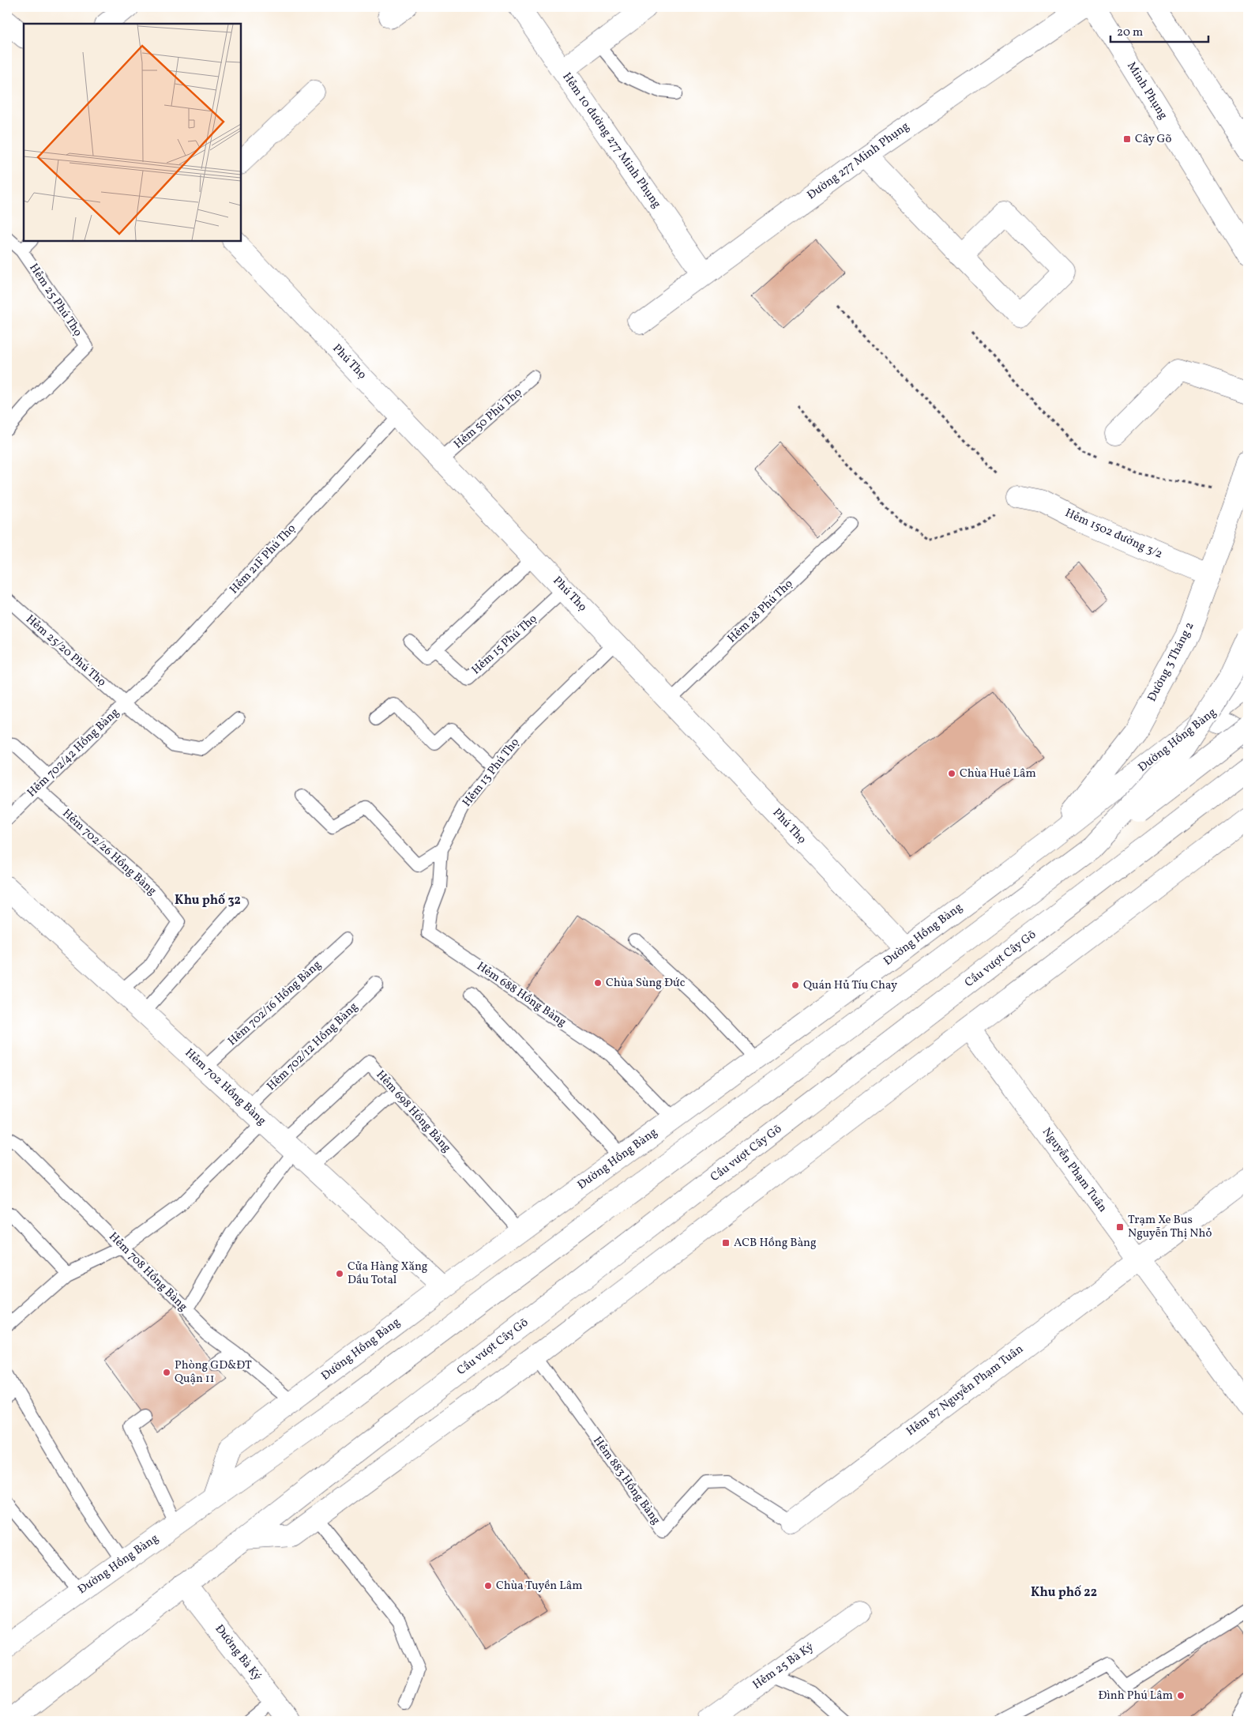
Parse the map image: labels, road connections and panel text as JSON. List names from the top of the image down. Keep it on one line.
{"streets":{"main road":["Minh Phụng","Hẻm 10 đường 277 Minh Phụng","Đường 277 Minh Phụng","Phú Thọ","Hẻm 1502 đường 3/2","Đường 3 Tháng 2","Đường Hồng Bàng","Cầu vượt Cây Gõ","Hẻm 702 Hồng Bàng","Nguyễn Phạm Tuân","Hẻm 87 Nguyễn Phạm Tuân","Đường Bà Ký","Hẻm 25 Bà Ký"],"lane":["Hẻm 25 Phú Thọ","Hẻm 50 Phú Thọ","Hẻm 21F Phú Thọ","Hẻm 28 Phú Thọ","Hẻm 15 Phú Thọ","Hẻm 25/20 Phú Thọ","Hẻm 702/42 Hồng Bàng","Hẻm 13 Phú Thọ","Hẻm 702/26 Hồng Bàng","Hẻm 688 Hồng Bàng","Hẻm 702/16 Hồng Bàng","Hẻm 702/12 Hồng Bàng","Hẻm 698 Hồng Bàng","Hẻm 708 Hồng Bàng","Hẻm 883 Hồng Bàng"]},"crossings":[["Hẻm 10 đường 277 Minh Phụng","Đường 277 Minh Phụng"],["Phú Thọ","Hẻm 50 Phú Thọ"],["Phú Thọ","Hẻm 21F Phú Thọ"],["Phú Thọ","Hẻm 28 Phú Thọ"],["Phú Thọ","Hẻm 15 Phú Thọ"],["Phú Thọ","Đường Hồng Bàng"],["Phú Thọ","Hẻm 13 Phú Thọ"],["Hẻm 1502 đường 3/2","Đường 3 Tháng 2"],["Hẻm 21F Phú Thọ","Hẻm 25/20 Phú Thọ"],["Hẻm 21F Phú Thọ","Hẻm 702/42 Hồng Bàng"],["Hẻm 25/20 Phú Thọ","Hẻm 702/42 Hồng Bàng"],["Đường 3 Tháng 2","Đường Hồng Bàng"],["Đường Hồng Bàng","Hẻm 688 Hồng Bàng"],["Đường Hồng Bàng","Hẻm 702 Hồng Bàng"],["Đường Hồng Bàng","Hẻm 698 Hồng Bàng"],["Đường Hồng Bàng","Hẻm 708 Hồng Bàng"],["Hẻm 702/42 Hồng Bàng","Hẻm 702/26 Hồng Bàng"],["Hẻm 13 Phú Thọ","Hẻm 688 Hồng Bàng"],["Hẻm 702/26 Hồng Bàng","Hẻm 702 Hồng Bàng"],["Hẻm 702/16 Hồng Bàng","Hẻm 702 Hồng Bàng"],["Hẻm 702/12 Hồng Bàng","Hẻm 702 Hồng Bàng"],["Hẻm 702 Hồng Bàng","Hẻm 698 Hồng Bàng"],["Nguyễn Phạm Tuân","Hẻm 87 Nguyễn Phạm Tuân"],["Hẻm 87 Nguyễn Phạm Tuân","Hẻm 883 Hồng Bàng"]],"districts":["Khu phố 32","Khu phố 22"],"places":{"transit":["Cây Gõ","Trạm Xe Bus Nguyễn Thị Nhỏ","ACB Hồng Bàng"],"other":["Chùa Huê Lâm","Chùa Sùng Đức","Quán Hủ Tíu Chay","Cửa Hàng Xăng Dầu Total","Phòng GD&ĐT Quận 11","Chùa Tuyền Lâm","Đình Phú Lâm"]},"scale_bar":"20 m"}
